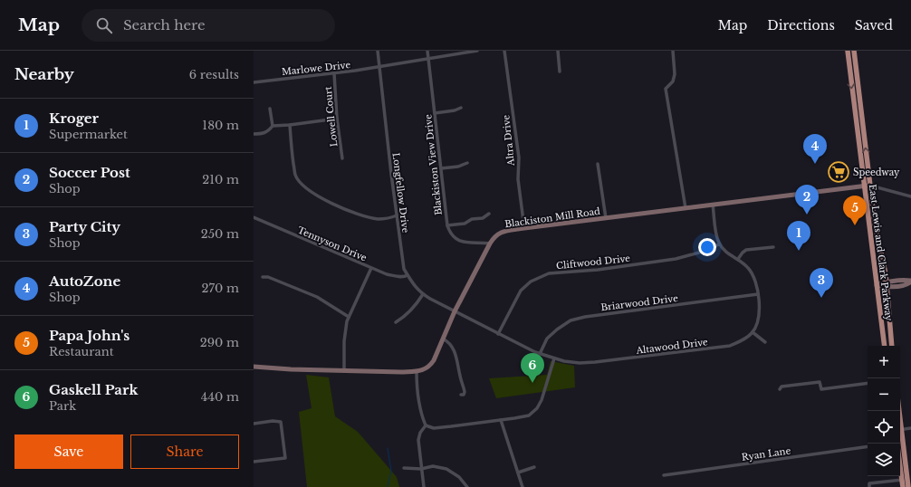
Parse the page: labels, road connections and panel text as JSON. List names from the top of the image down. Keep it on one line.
{"streets":{"main road":["Blackiston Mill Road","East Lewis and Clark Parkway"],"street":["Marlowe Drive","Lowell Court","Altra Drive","Blackiston View Drive","Longfellow Drive","Tennyson Drive","Cliftwood Drive","Briarwood Drive","Altawood Drive","Ryan Lane"]},"crossings":[["Marlowe Drive","Lowell Court"],["Marlowe Drive","Blackiston View Drive"],["Marlowe Drive","Longfellow Drive"],["Altra Drive","Blackiston Mill Road"],["Blackiston View Drive","Blackiston Mill Road"],["Longfellow Drive","Blackiston Mill Road"],["Longfellow Drive","Tennyson Drive"],["Longfellow Drive","Altawood Drive"],["Blackiston Mill Road","East Lewis and Clark Parkway"],["Blackiston Mill Road","Altawood Drive"],["Cliftwood Drive","Altawood Drive"],["Briarwood Drive","Altawood Drive"]],"places":{"supermarket":["Speedway"]},"page":{"header":"Map","search":"Search here","nav":["Map","Directions","Saved"],"heading":["Nearby","6 results"],"list":[{"mark":"1","name":"Kroger","note":"Supermarket","value":"180 m"},{"mark":"2","name":"Soccer Post","note":"Shop","value":"210 m"},{"mark":"3","name":"Party City","note":"Shop","value":"250 m"},{"mark":"4","name":"AutoZone","note":"Shop","value":"270 m"},{"mark":"5","name":"Papa John's","note":"Restaurant","value":"290 m"},{"mark":"6","name":"Gaskell Park","note":"Park","value":"440 m"}],"pins":["4","2","5","1","3","6"],"map_buttons":["+","−"],"buttons":["Save","Share"]}}
